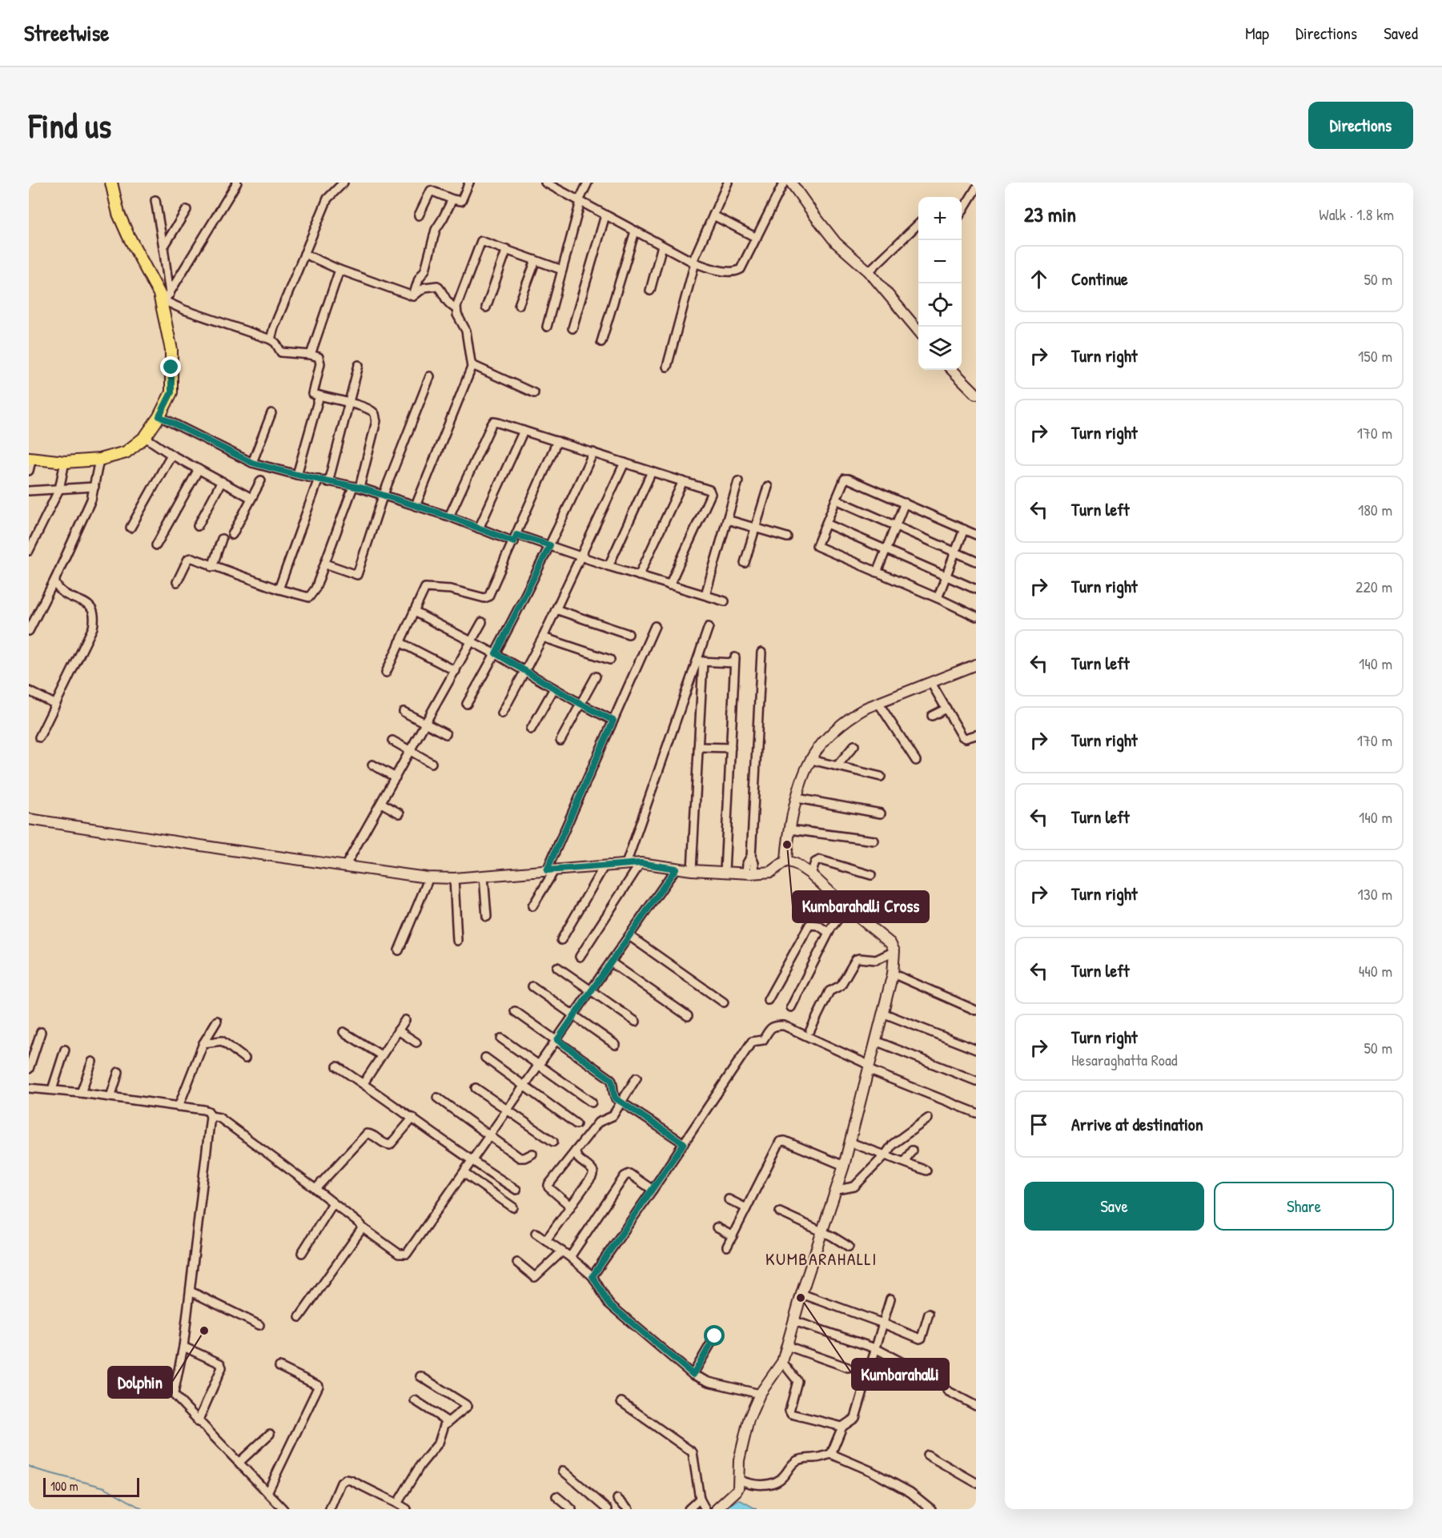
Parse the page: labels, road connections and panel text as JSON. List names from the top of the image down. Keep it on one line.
{"districts":["KUMBARAHALLI"],"places":["Kumbarahalli Cross","Kumbarahalli","Dolphin"],"scale_bar":"100 m","page":{"header":"Streetwise","nav":["Map","Directions","Saved"],"buttons":["Directions",["Save","Share"]],"title":"Find us","heading":["23 min","Walk · 1.8 km"],"map_buttons":["+","−"],"list":[["Continue","50 m"],["Turn right","150 m"],["Turn right","170 m"],["Turn left","180 m"],["Turn right","220 m"],["Turn left","140 m"],["Turn right","170 m"],["Turn left","140 m"],["Turn right","130 m"],["Turn left","440 m"],["Turn right","Hesaraghatta Road","50 m"],"Arrive at destination"],"scale":"100 m"}}
